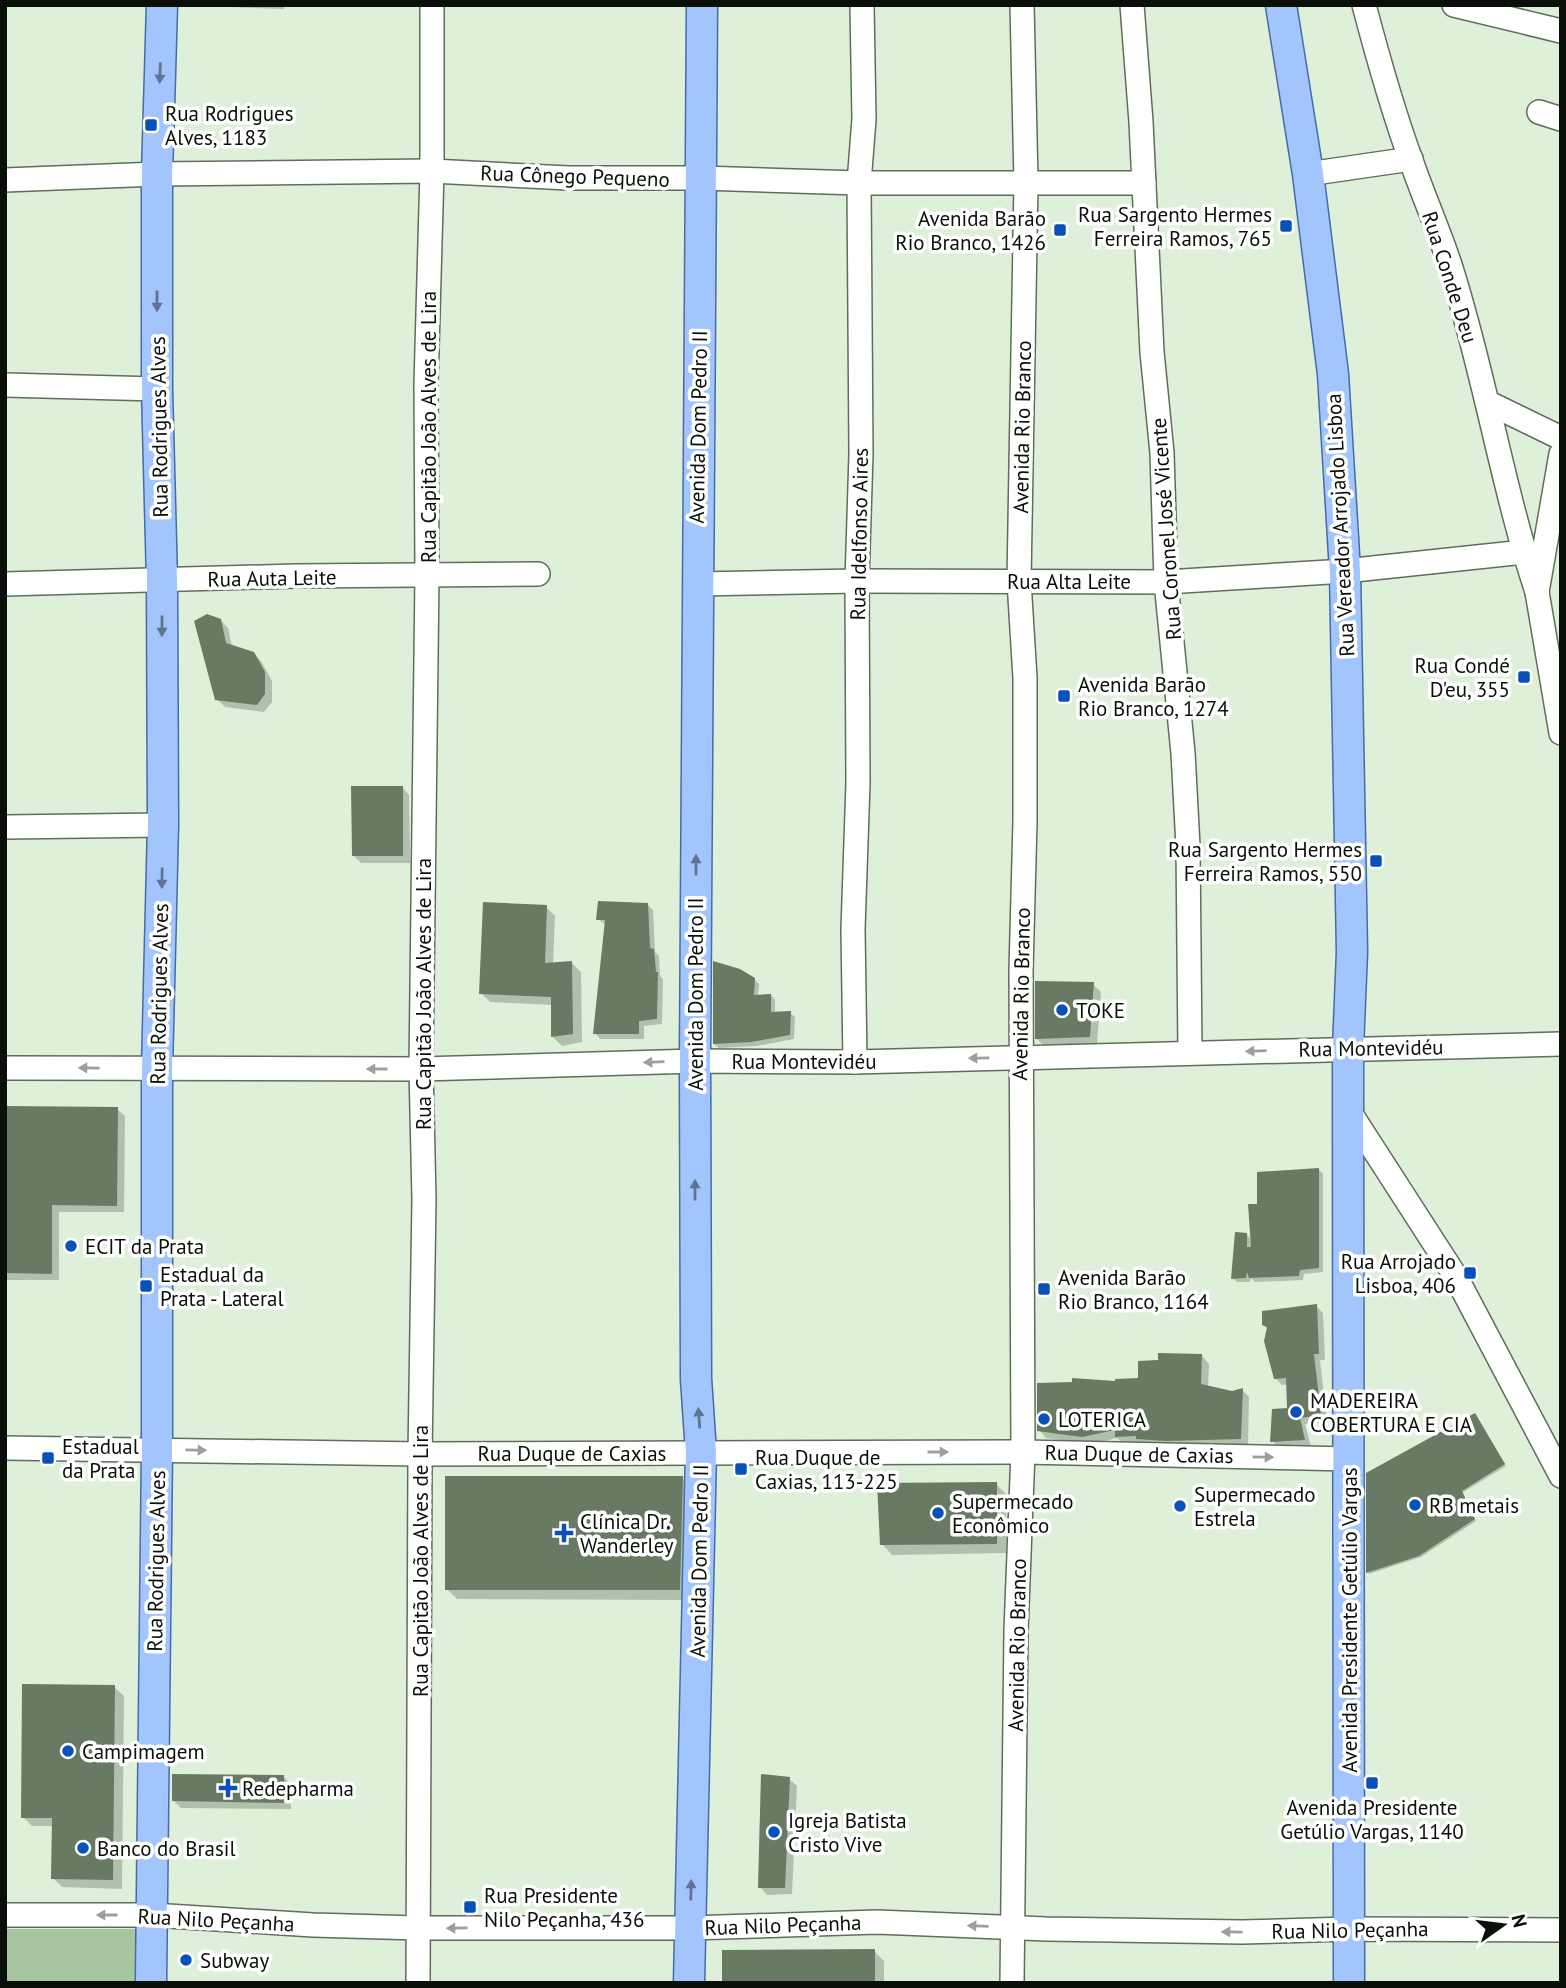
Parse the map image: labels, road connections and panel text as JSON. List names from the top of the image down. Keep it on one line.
{"streets":{"main road":["Rua Rodrigues Alves","Avenida Dom Pedro II","Rua Vereador Arrojado Lisboa","Avenida Presidente Getúlio Vargas"],"street":["Rua Cônego Pequeno","Rua Conde Deu","Rua Capitão João Alves de Lira","Avenida Rio Branco","Rua Coronel José Vicente","Rua Idelfonso Aires","Rua Auta Leite","Rua Alta Leite","Rua Montevidéu","Rua Duque de Caxias","Rua Nilo Peçanha"]},"crossings":[["Rua Cônego Pequeno","Rua Rodrigues Alves"],["Rua Cônego Pequeno","Rua Capitão João Alves de Lira"],["Rua Cônego Pequeno","Avenida Dom Pedro II"],["Rua Cônego Pequeno","Avenida Rio Branco"],["Rua Cônego Pequeno","Rua Coronel José Vicente"],["Rua Cônego Pequeno","Rua Idelfonso Aires"],["Rua Conde Deu","Rua Alta Leite"],["Rua Rodrigues Alves","Rua Auta Leite"],["Rua Rodrigues Alves","Rua Montevidéu"],["Rua Rodrigues Alves","Rua Duque de Caxias"],["Rua Rodrigues Alves","Rua Nilo Peçanha"],["Rua Capitão João Alves de Lira","Rua Auta Leite"],["Rua Capitão João Alves de Lira","Rua Montevidéu"],["Rua Capitão João Alves de Lira","Rua Duque de Caxias"],["Rua Capitão João Alves de Lira","Rua Nilo Peçanha"],["Avenida Dom Pedro II","Rua Alta Leite"],["Avenida Dom Pedro II","Rua Montevidéu"],["Avenida Dom Pedro II","Rua Duque de Caxias"],["Avenida Dom Pedro II","Rua Nilo Peçanha"],["Avenida Rio Branco","Rua Alta Leite"],["Avenida Rio Branco","Rua Montevidéu"],["Avenida Rio Branco","Rua Duque de Caxias"],["Avenida Rio Branco","Rua Nilo Peçanha"],["Rua Vereador Arrojado Lisboa","Rua Alta Leite"],["Rua Vereador Arrojado Lisboa","Rua Montevidéu"],["Rua Vereador Arrojado Lisboa","Avenida Presidente Getúlio Vargas"],["Rua Coronel José Vicente","Rua Alta Leite"],["Rua Coronel José Vicente","Rua Montevidéu"],["Rua Idelfonso Aires","Rua Alta Leite"],["Rua Idelfonso Aires","Rua Montevidéu"],["Rua Montevidéu","Avenida Presidente Getúlio Vargas"],["Rua Duque de Caxias","Avenida Presidente Getúlio Vargas"],["Avenida Presidente Getúlio Vargas","Rua Nilo Peçanha"]],"one_way":["Rua Rodrigues Alves","Avenida Dom Pedro II","Rua Montevidéu","Rua Duque de Caxias","Rua Nilo Peçanha"],"places":{"transit":["Rua Rodrigues Alves, 1183","Rua Sargento Hermes Ferreira Ramos, 765","Avenida Barão Rio Branco, 1426","Rua Condé D'eu, 355","Avenida Barão Rio Branco, 1274","Rua Sargento Hermes Ferreira Ramos, 550","Rua Arrojado Lisboa, 406","Estadual da Prata - Lateral","Avenida Barão Rio Branco, 1164","Estadual da Prata","Rua Duque de Caxias, 113-225","Avenida Presidente Getúlio Vargas, 1140","Rua Presidente Nilo Peçanha, 436"],"other":["TOKE","ECIT da Prata","MADEREIRA COBERTURA E CIA","LOTERICA","RB metais","Supermecado Estrela","Supermecado Econômico","Campimagem","Igreja Batista Cristo Vive","Banco do Brasil","Subway"],"health":["Clínica Dr. Wanderley","Redepharma"]},"north":"right"}
